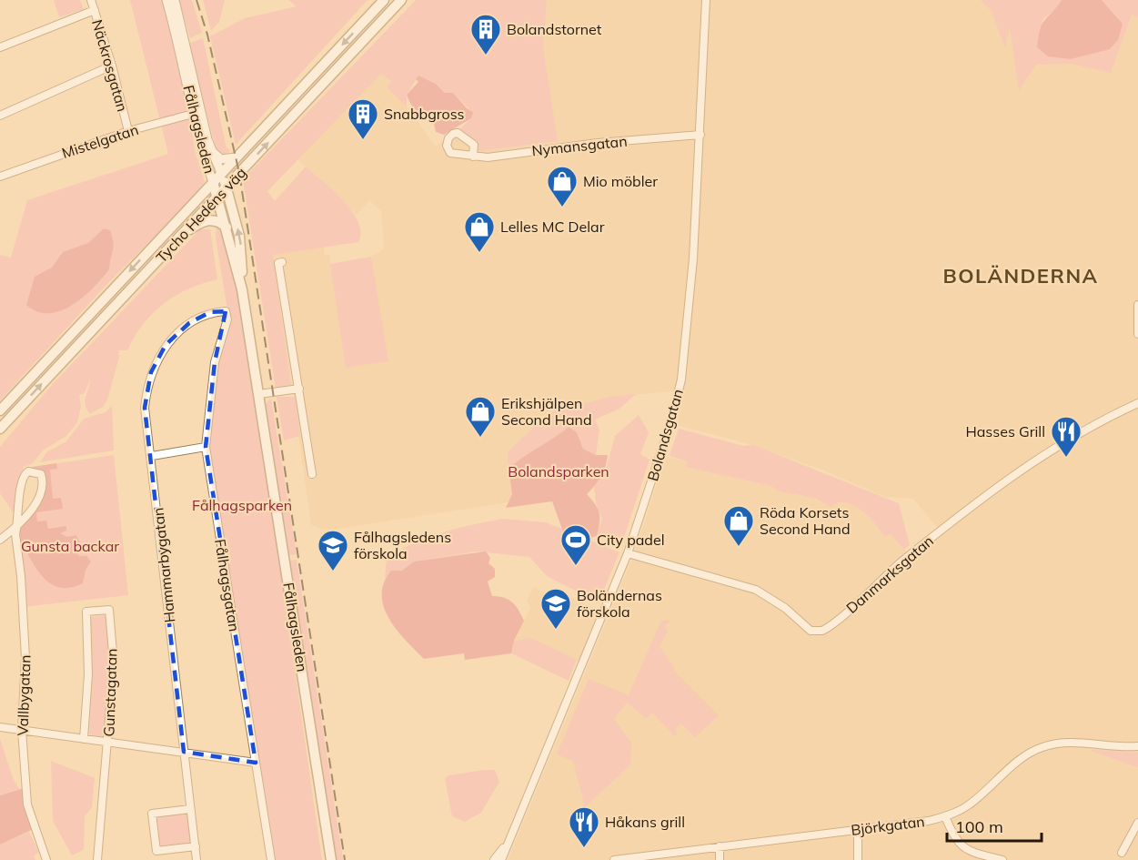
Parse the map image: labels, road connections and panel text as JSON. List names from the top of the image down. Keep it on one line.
{"streets":{"main road":["Fålhagsleden","Tycho Hedéns väg"],"street":["Näckrosgatan","Mistelgatan","Nymansgatan","Bolandsgatan","Hammarbygatan","Danmarksgatan","Fålhagsgatan","Gunstagatan","Vallbygatan","Björkgatan"]},"crossings":[["Näckrosgatan","Mistelgatan"],["Fålhagsleden","Mistelgatan"],["Fålhagsleden","Tycho Hedéns väg"],["Nymansgatan","Bolandsgatan"],["Bolandsgatan","Danmarksgatan"],["Hammarbygatan","Fålhagsgatan"]],"districts":["BOLÄNDERNA"],"parks":["Bolandsparken","Fålhagsparken","Gunsta backar"],"places":{"building":["Bolandstornet","Snabbgross"],"shop":["Mio möbler","Lelles MC Delar","Erikshjälpen Second Hand","Röda Korsets Second Hand"],"restaurant":["Hasses Grill","Håkans grill"],"sports":["City padel"],"school or university":["Fålhagsledens förskola","Boländernas förskola"]},"scale_bar":"100 m"}
